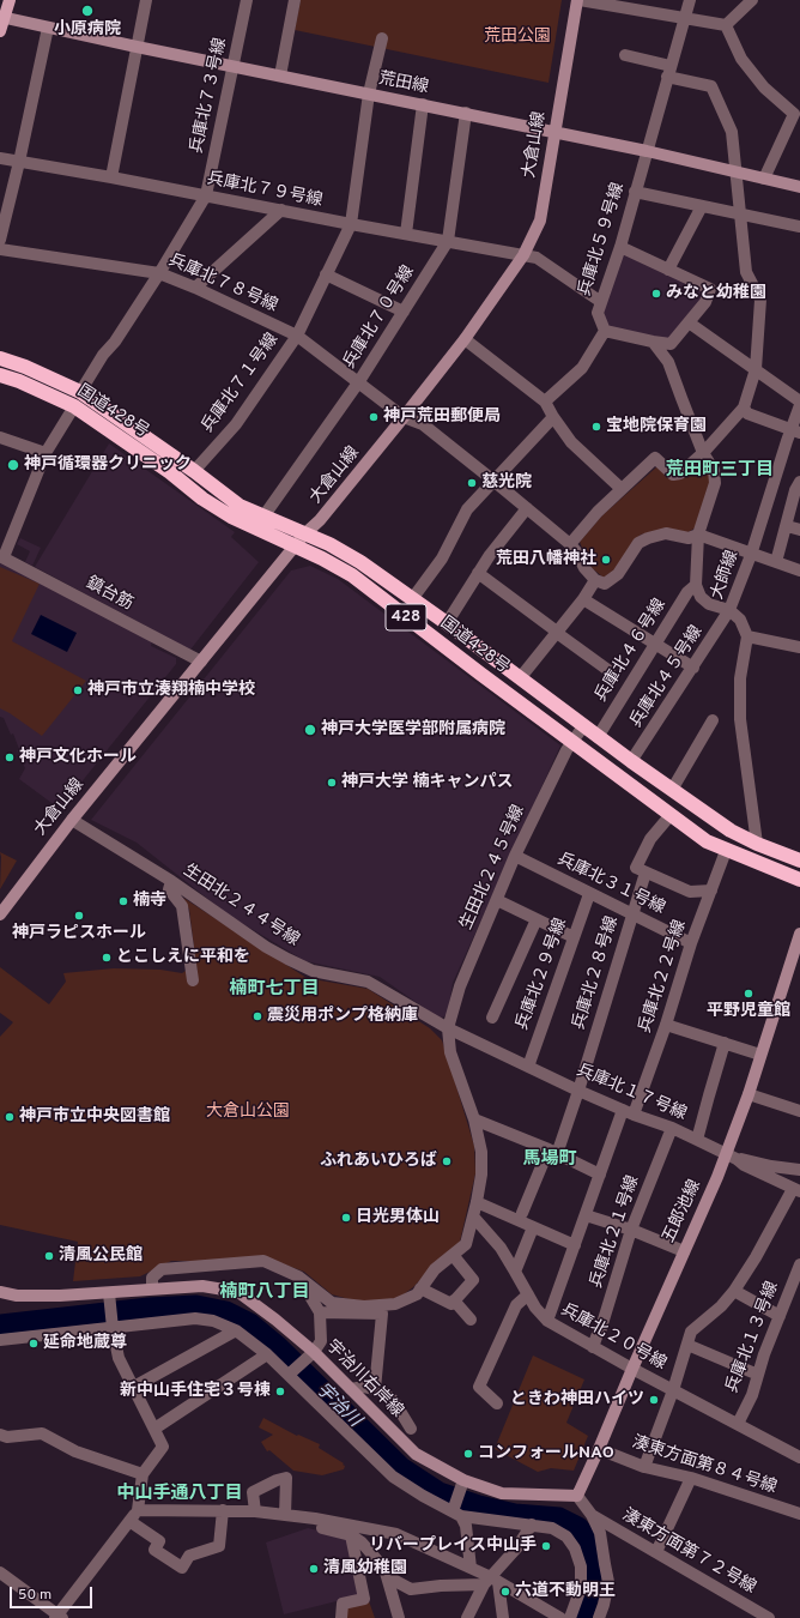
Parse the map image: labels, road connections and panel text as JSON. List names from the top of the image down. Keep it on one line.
{"streets":{"highway":["国道428号","428"],"street":["荒田線","兵庫北７３号線","大倉山線","兵庫北７９号線","兵庫北５９号線","兵庫北７８号線","兵庫北７０号線","兵庫北７１号線","大師線","鎮台筋","兵庫北４６号線","兵庫北４５号線","生田北２４５号線","兵庫北３１号線","生田北２４４号線","兵庫北２８号線","兵庫北２９号線","兵庫北２２号線","兵庫北１７号線","五郎池線","兵庫北２１号線","兵庫北２０号線","兵庫北１３号線","宇治川右岸線","湊東方面第８４号線","湊東方面第７２号線"]},"crossings":[["荒田線","兵庫北７３号線"],["荒田線","大倉山線"],["荒田線","兵庫北５９号線"],["荒田線","兵庫北７０号線"],["荒田線","兵庫北７１号線"],["兵庫北７３号線","兵庫北７９号線"],["兵庫北７３号線","兵庫北７８号線"],["兵庫北７３号線","国道428号"],["大倉山線","兵庫北７９号線"],["大倉山線","兵庫北７８号線"],["大倉山線","国道428号"],["大倉山線","鎮台筋"],["大倉山線","生田北２４４号線"],["兵庫北７９号線","兵庫北５９号線"],["兵庫北７９号線","兵庫北７０号線"],["兵庫北７９号線","兵庫北７１号線"],["兵庫北７８号線","兵庫北７０号線"],["兵庫北７８号線","兵庫北７１号線"],["兵庫北７０号線","国道428号"],["兵庫北７１号線","国道428号"],["国道428号","兵庫北４６号線"],["国道428号","兵庫北４５号線"],["国道428号","生田北２４５号線"],["国道428号","兵庫北２８号線"],["国道428号","兵庫北２２号線"],["大師線","兵庫北４５号線"],["生田北２４５号線","兵庫北３１号線"],["生田北２４５号線","生田北２４４号線"],["生田北２４５号線","兵庫北１７号線"],["兵庫北３１号線","兵庫北２８号線"],["兵庫北３１号線","兵庫北２９号線"],["兵庫北３１号線","兵庫北２２号線"],["生田北２４４号線","兵庫北１７号線"],["兵庫北２８号線","兵庫北１７号線"],["兵庫北２９号線","兵庫北１７号線"],["兵庫北２２号線","兵庫北１７号線"],["兵庫北２２号線","兵庫北２０号線"],["兵庫北１７号線","五郎池線"],["兵庫北１７号線","兵庫北２１号線"],["五郎池線","兵庫北２０号線"],["五郎池線","宇治川右岸線"],["五郎池線","湊東方面第８４号線"],["兵庫北２１号線","兵庫北２０号線"],["兵庫北２０号線","兵庫北１３号線"]],"districts":["荒田町三丁目","楠町七丁目","馬場町","楠町八丁目","中山手通八丁目"],"water":["宇治川"],"parks":["荒田公園","大倉山公園"],"places":["小原病院","みなと幼稚園","神戸荒田郵便局","宝地院保育園","神戸循環器クリニック","慈光院","荒田八幡神社","神戸市立湊翔楠中学校","神戸大学医学部附属病院","神戸文化ホール","神戸大学 楠キャンパス","楠寺","神戸ラピスホール","とこしえに平和を","平野児童館","震災用ポンプ格納庫","神戸市立中央図書館","ふれあいひろば","日光男体山","清風公民館","延命地蔵尊","新中山手住宅３号棟","ときわ神田ハイツ","コンフォールNAO","リバープレイス中山手","清風幼稚園","六道不動明王"],"scale_bar":"50 m"}
